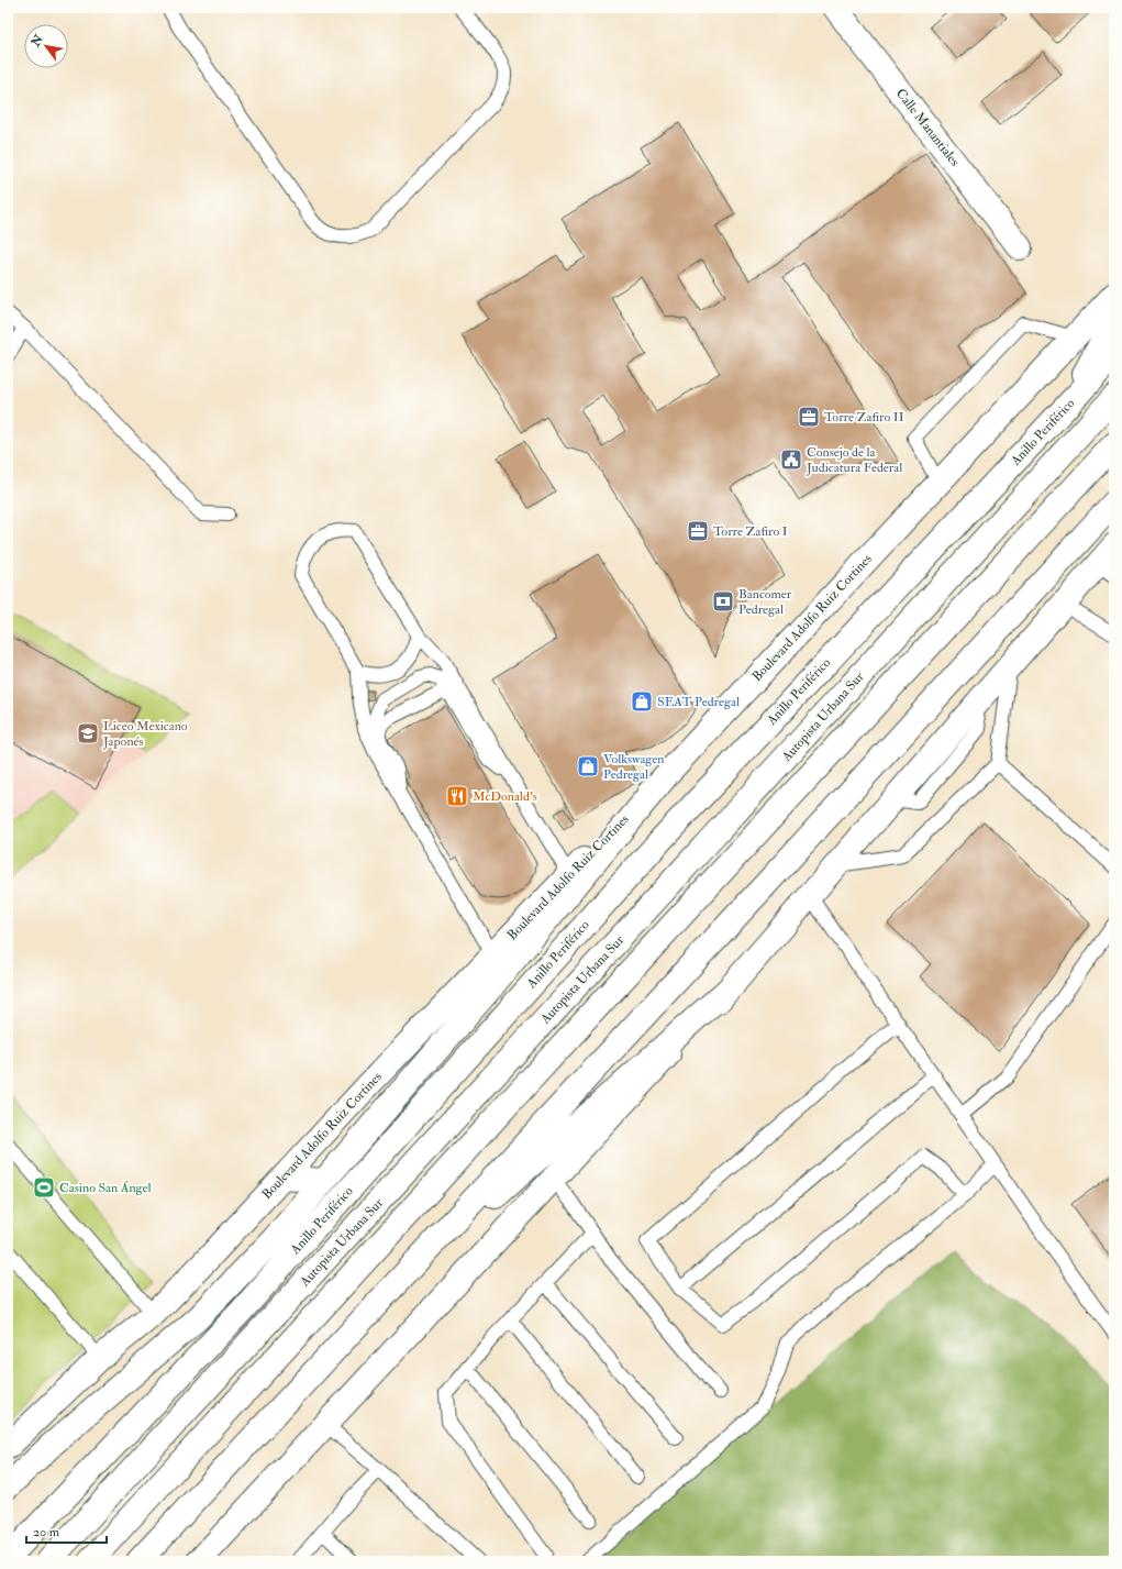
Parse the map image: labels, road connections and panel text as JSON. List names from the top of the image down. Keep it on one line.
{"streets":{"main road":["Calle Manantiales","Anillo Periférico","Boulevard Adolfo Ruiz Cortines","Autopista Urbana Sur"]},"places":{"office":["Torre Zafiro II","Torre Zafiro I"],"public building":["Consejo de la Judicatura Federal"],"bank":["Bancomer Pedregal"],"shop":["SEAT Pedregal","Volkswagen Pedregal"],"school or university":["Liceo Mexicano Japonés"],"restaurant":["McDonald's"],"sports":["Casino San Ángel"]},"scale_bar":"20 m","north":"top left"}
